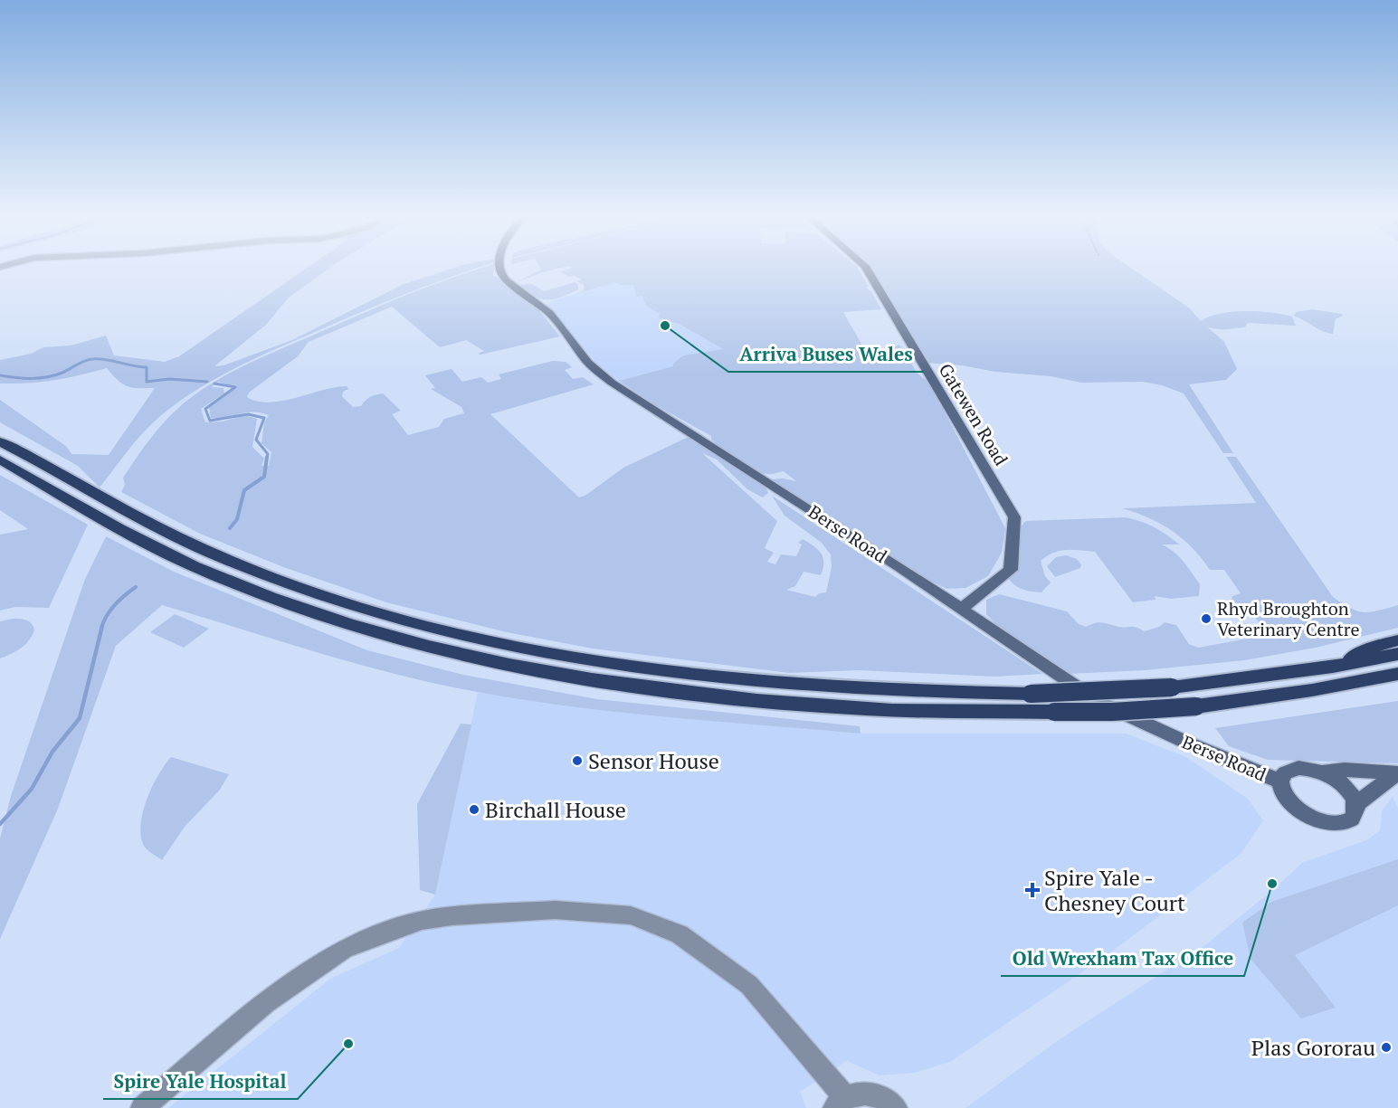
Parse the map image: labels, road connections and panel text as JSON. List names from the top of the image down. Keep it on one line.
{"streets":{"main road":["Gatewen Road","Berse Road"]},"crossings":[["Gatewen Road","Berse Road"]],"places":{"other":["Arriva Buses Wales","Rhyd Broughton Veterinary Centre","Sensor House","Birchall House","Old Wrexham Tax Office","Spire Yale Hospital","Plas Gororau"],"health":["Spire Yale - Chesney Court"]}}
